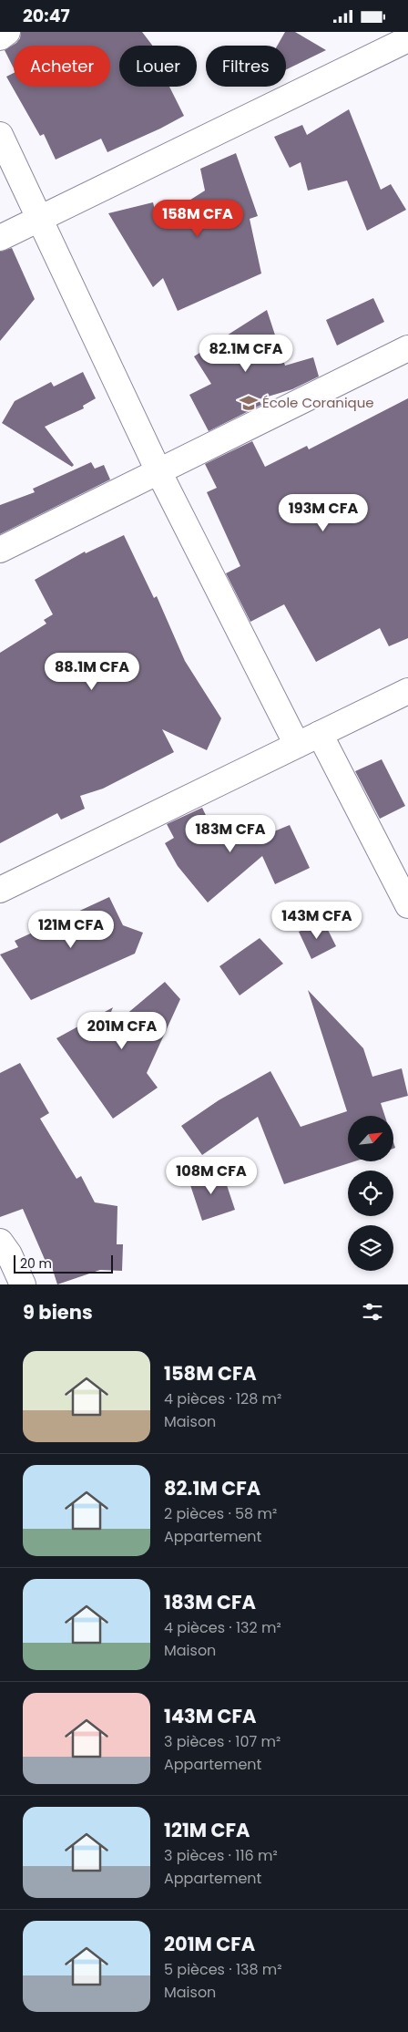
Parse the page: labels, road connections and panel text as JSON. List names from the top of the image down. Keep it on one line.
{"places":{"school or university":["École Coranique"]},"scale_bar":"20 m","north":"top right","page":{"status":"20:47","chip":["Acheter","Louer","Filtres"],"price":["158M CFA","82.1M CFA","193M CFA","88.1M CFA","183M CFA","143M CFA","121M CFA","201M CFA","108M CFA"],"scale":"20 m","heading":"9 biens","list":[{"name":"158M CFA","note":"4 pièces · 128 m² · Maison"},{"name":"82.1M CFA","note":"2 pièces · 58 m² · Appartement"},{"name":"183M CFA","note":"4 pièces · 132 m² · Maison"},{"name":"143M CFA","note":"3 pièces · 107 m² · Appartement"},{"name":"121M CFA","note":"3 pièces · 116 m² · Appartement"},{"name":"201M CFA","note":"5 pièces · 138 m² · Maison"}]}}
